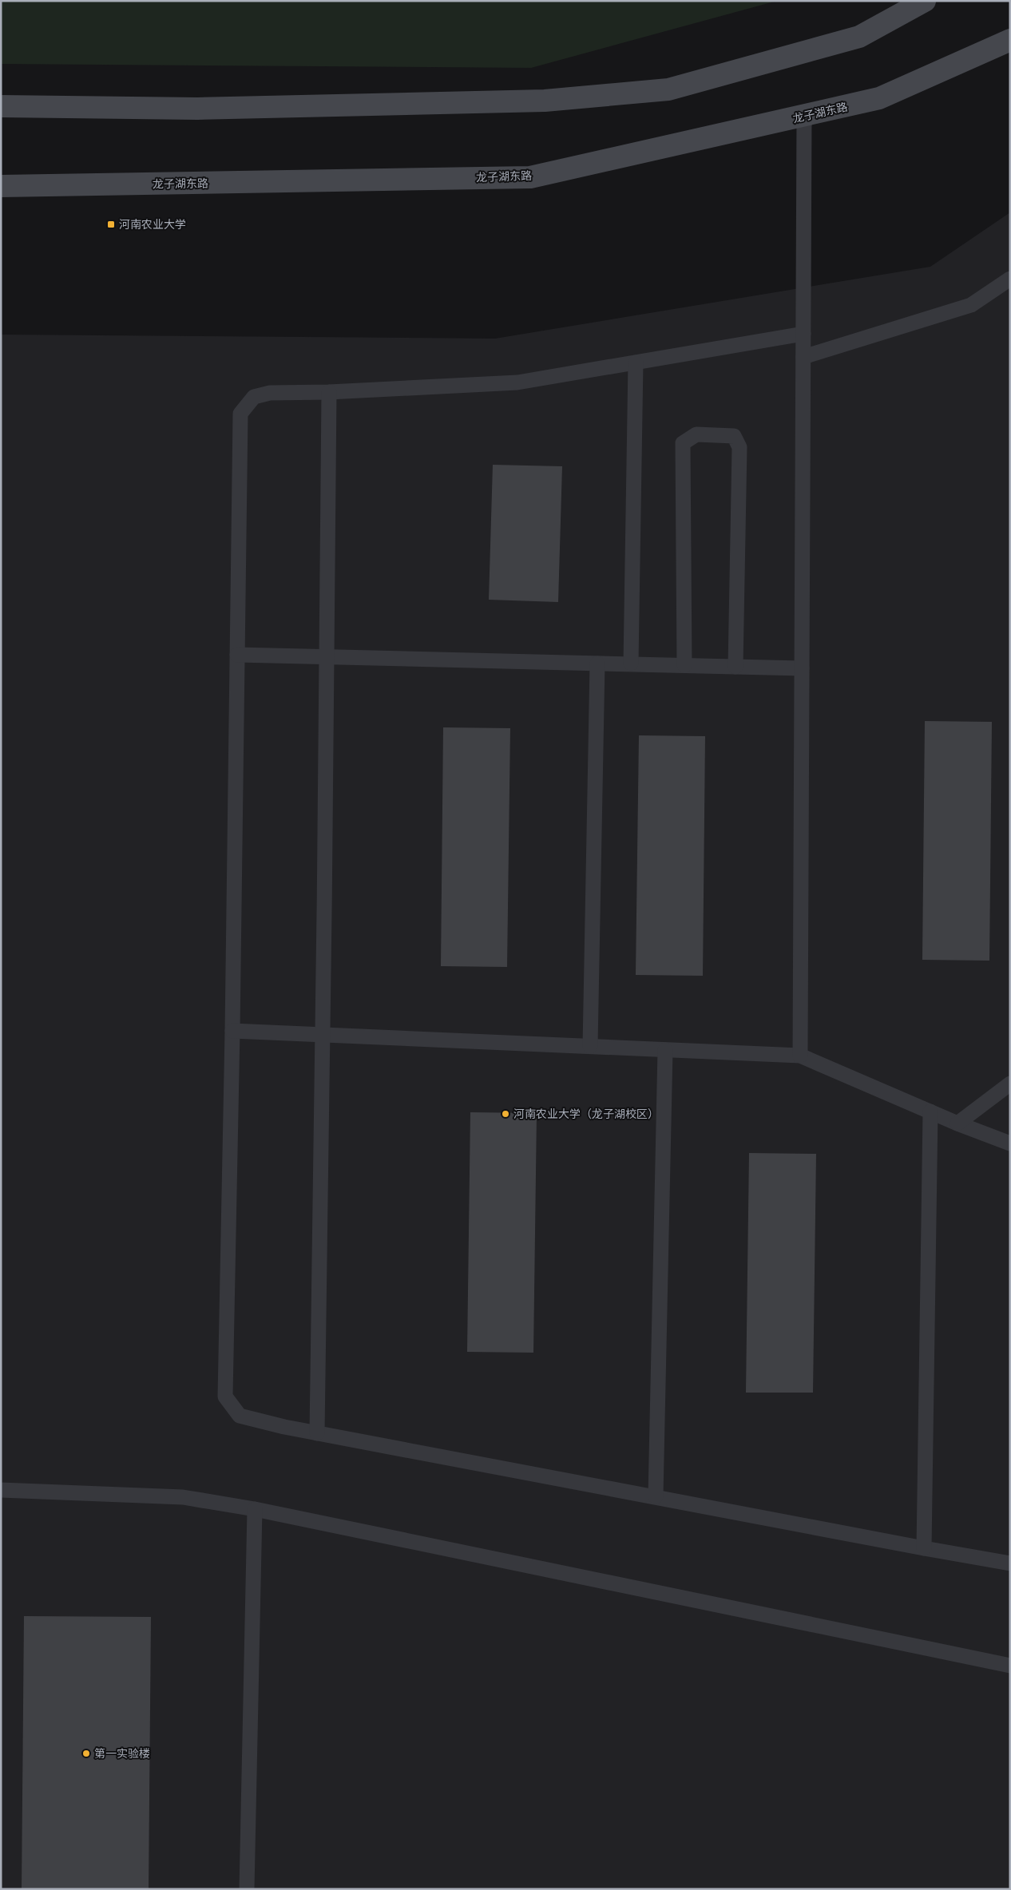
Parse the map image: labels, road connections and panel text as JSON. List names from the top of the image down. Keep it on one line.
{"streets":{"street":["龙子湖东路"]},"places":{"transit":["河南农业大学"],"other":["河南农业大学（龙子湖校区）","第一实验楼"]}}
